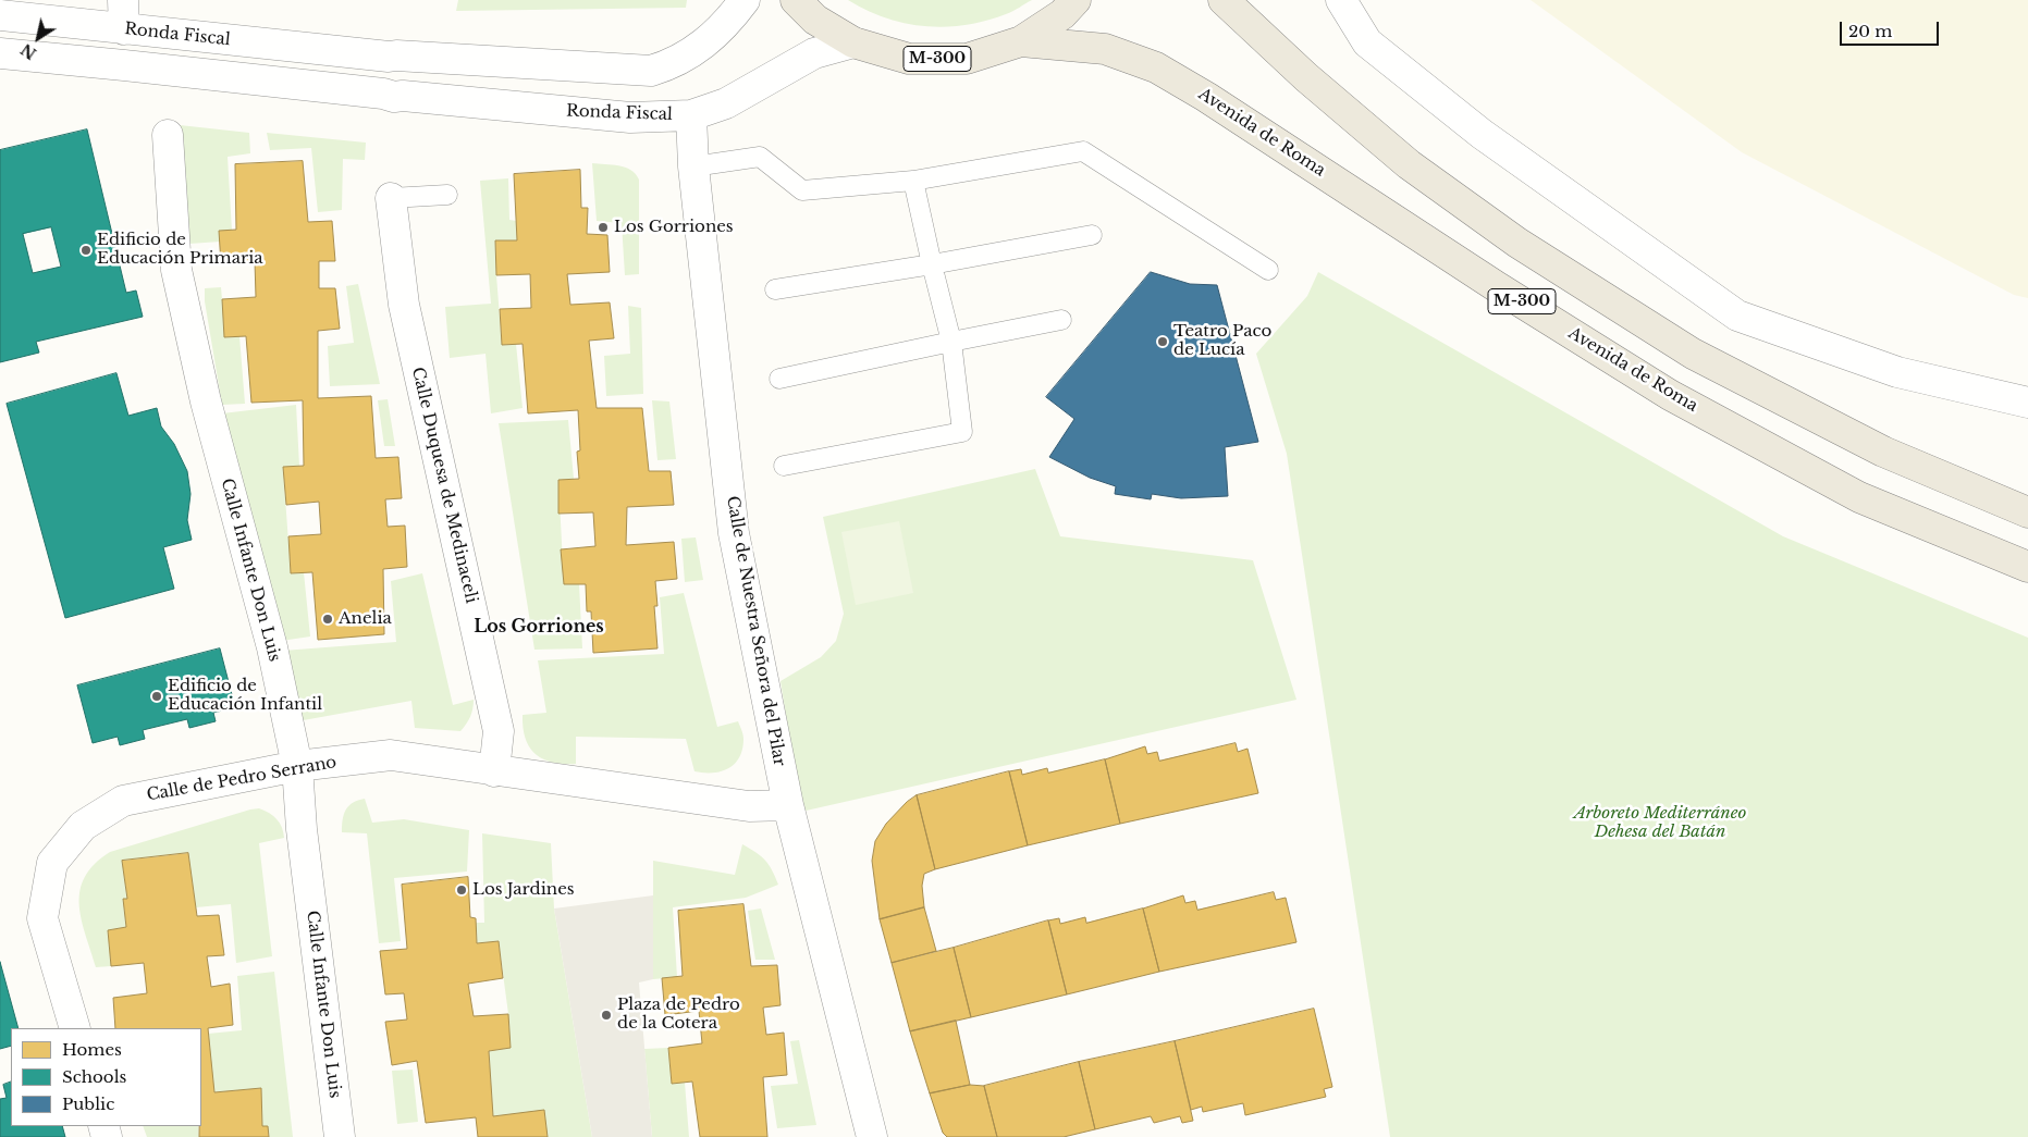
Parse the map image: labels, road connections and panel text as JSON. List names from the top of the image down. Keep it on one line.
{"streets":{"main road":["M-300","Avenida de Roma"],"street":["Ronda Fiscal","Calle Duquesa de Medinaceli","Calle Infante Don Luis","Calle de Nuestra Señora del Pilar","Calle de Pedro Serrano"]},"crossings":[["Ronda Fiscal","M-300"],["Ronda Fiscal","Calle de Nuestra Señora del Pilar"],["M-300","Avenida de Roma"],["Calle Duquesa de Medinaceli","Calle de Pedro Serrano"],["Calle Infante Don Luis","Calle de Pedro Serrano"],["Calle de Nuestra Señora del Pilar","Calle de Pedro Serrano"]],"districts":["Los Gorriones"],"parks":["Arboreto Mediterráneo Dehesa del Batán"],"places":["Los Gorriones","Edificio de Educación Primaria","Teatro Paco de Lucía","Anelia","Edificio de Educación Infantil","Los Jardines","Plaza de Pedro de la Cotera"],"legend":["Homes","Schools","Public"],"scale_bar":"20 m","north":"bottom left"}
